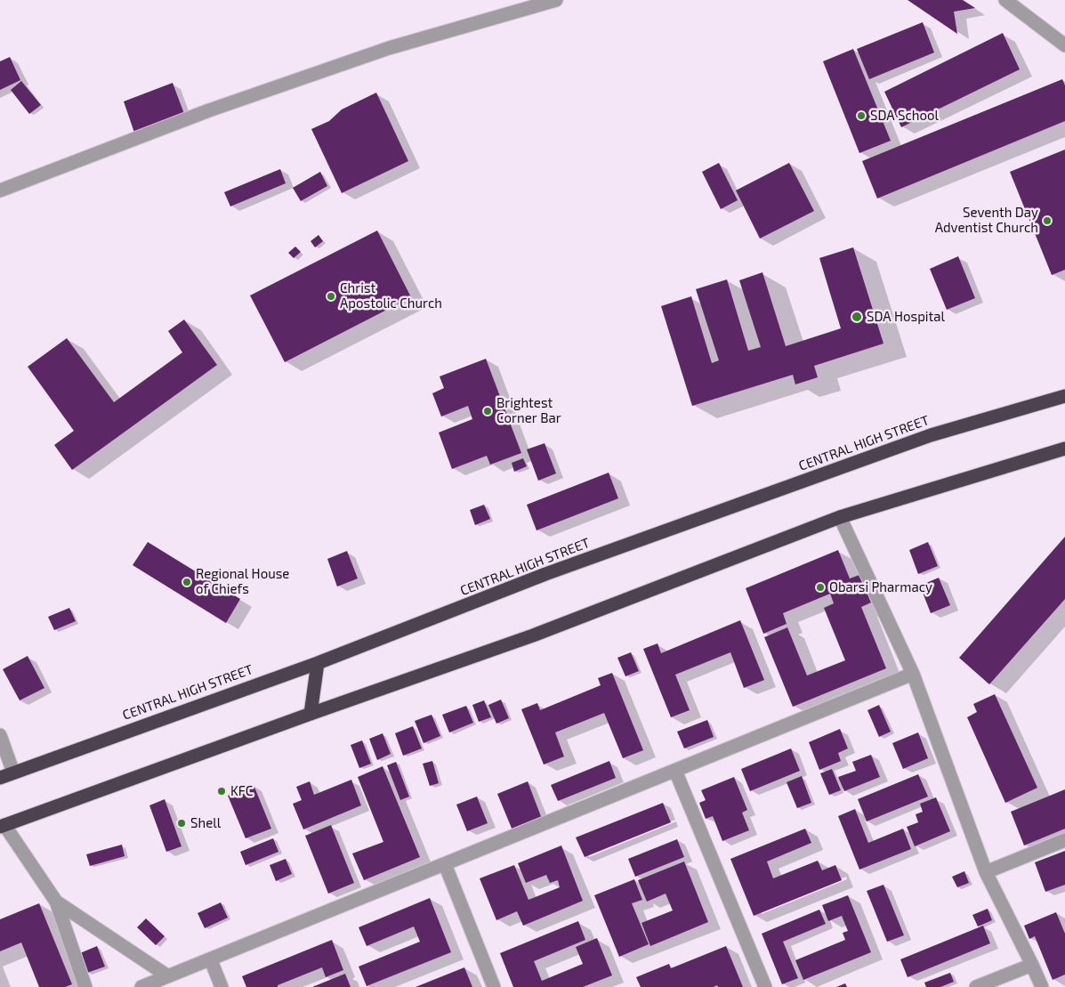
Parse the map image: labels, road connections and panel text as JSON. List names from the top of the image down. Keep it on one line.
{"streets":{"highway":["CENTRAL HIGH STREET"]},"places":["SDA School","Seventh Day Adventist Church","Christ Apostolic Church","SDA Hospital","Brightest Corner Bar","Regional House of Chiefs","Obarsi Pharmacy","KFC","Shell"]}
